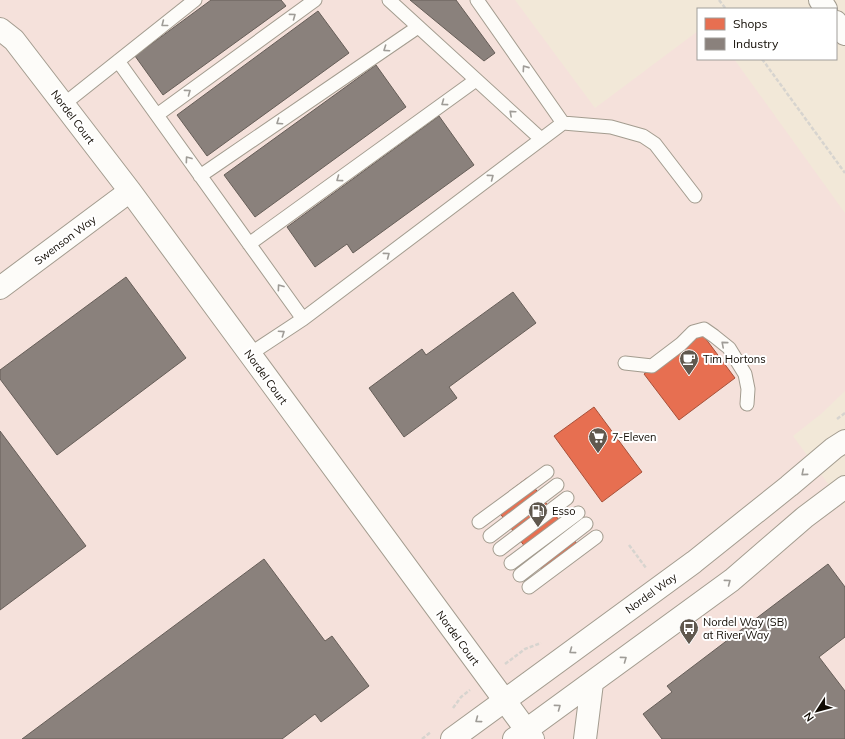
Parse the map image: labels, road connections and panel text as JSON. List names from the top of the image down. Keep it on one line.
{"streets":{"street":["Nordel Court","Swenson Way","Nordel Way"]},"crossings":[["Nordel Court","Swenson Way"],["Nordel Court","Nordel Way"]],"places":{"cafe":["Tim Hortons"],"supermarket":["7-Eleven"],"fuel station":["Esso"],"bus stop":["Nordel Way (SB) at River Way"]},"legend":["Shops","Industry"],"north":"bottom left"}
